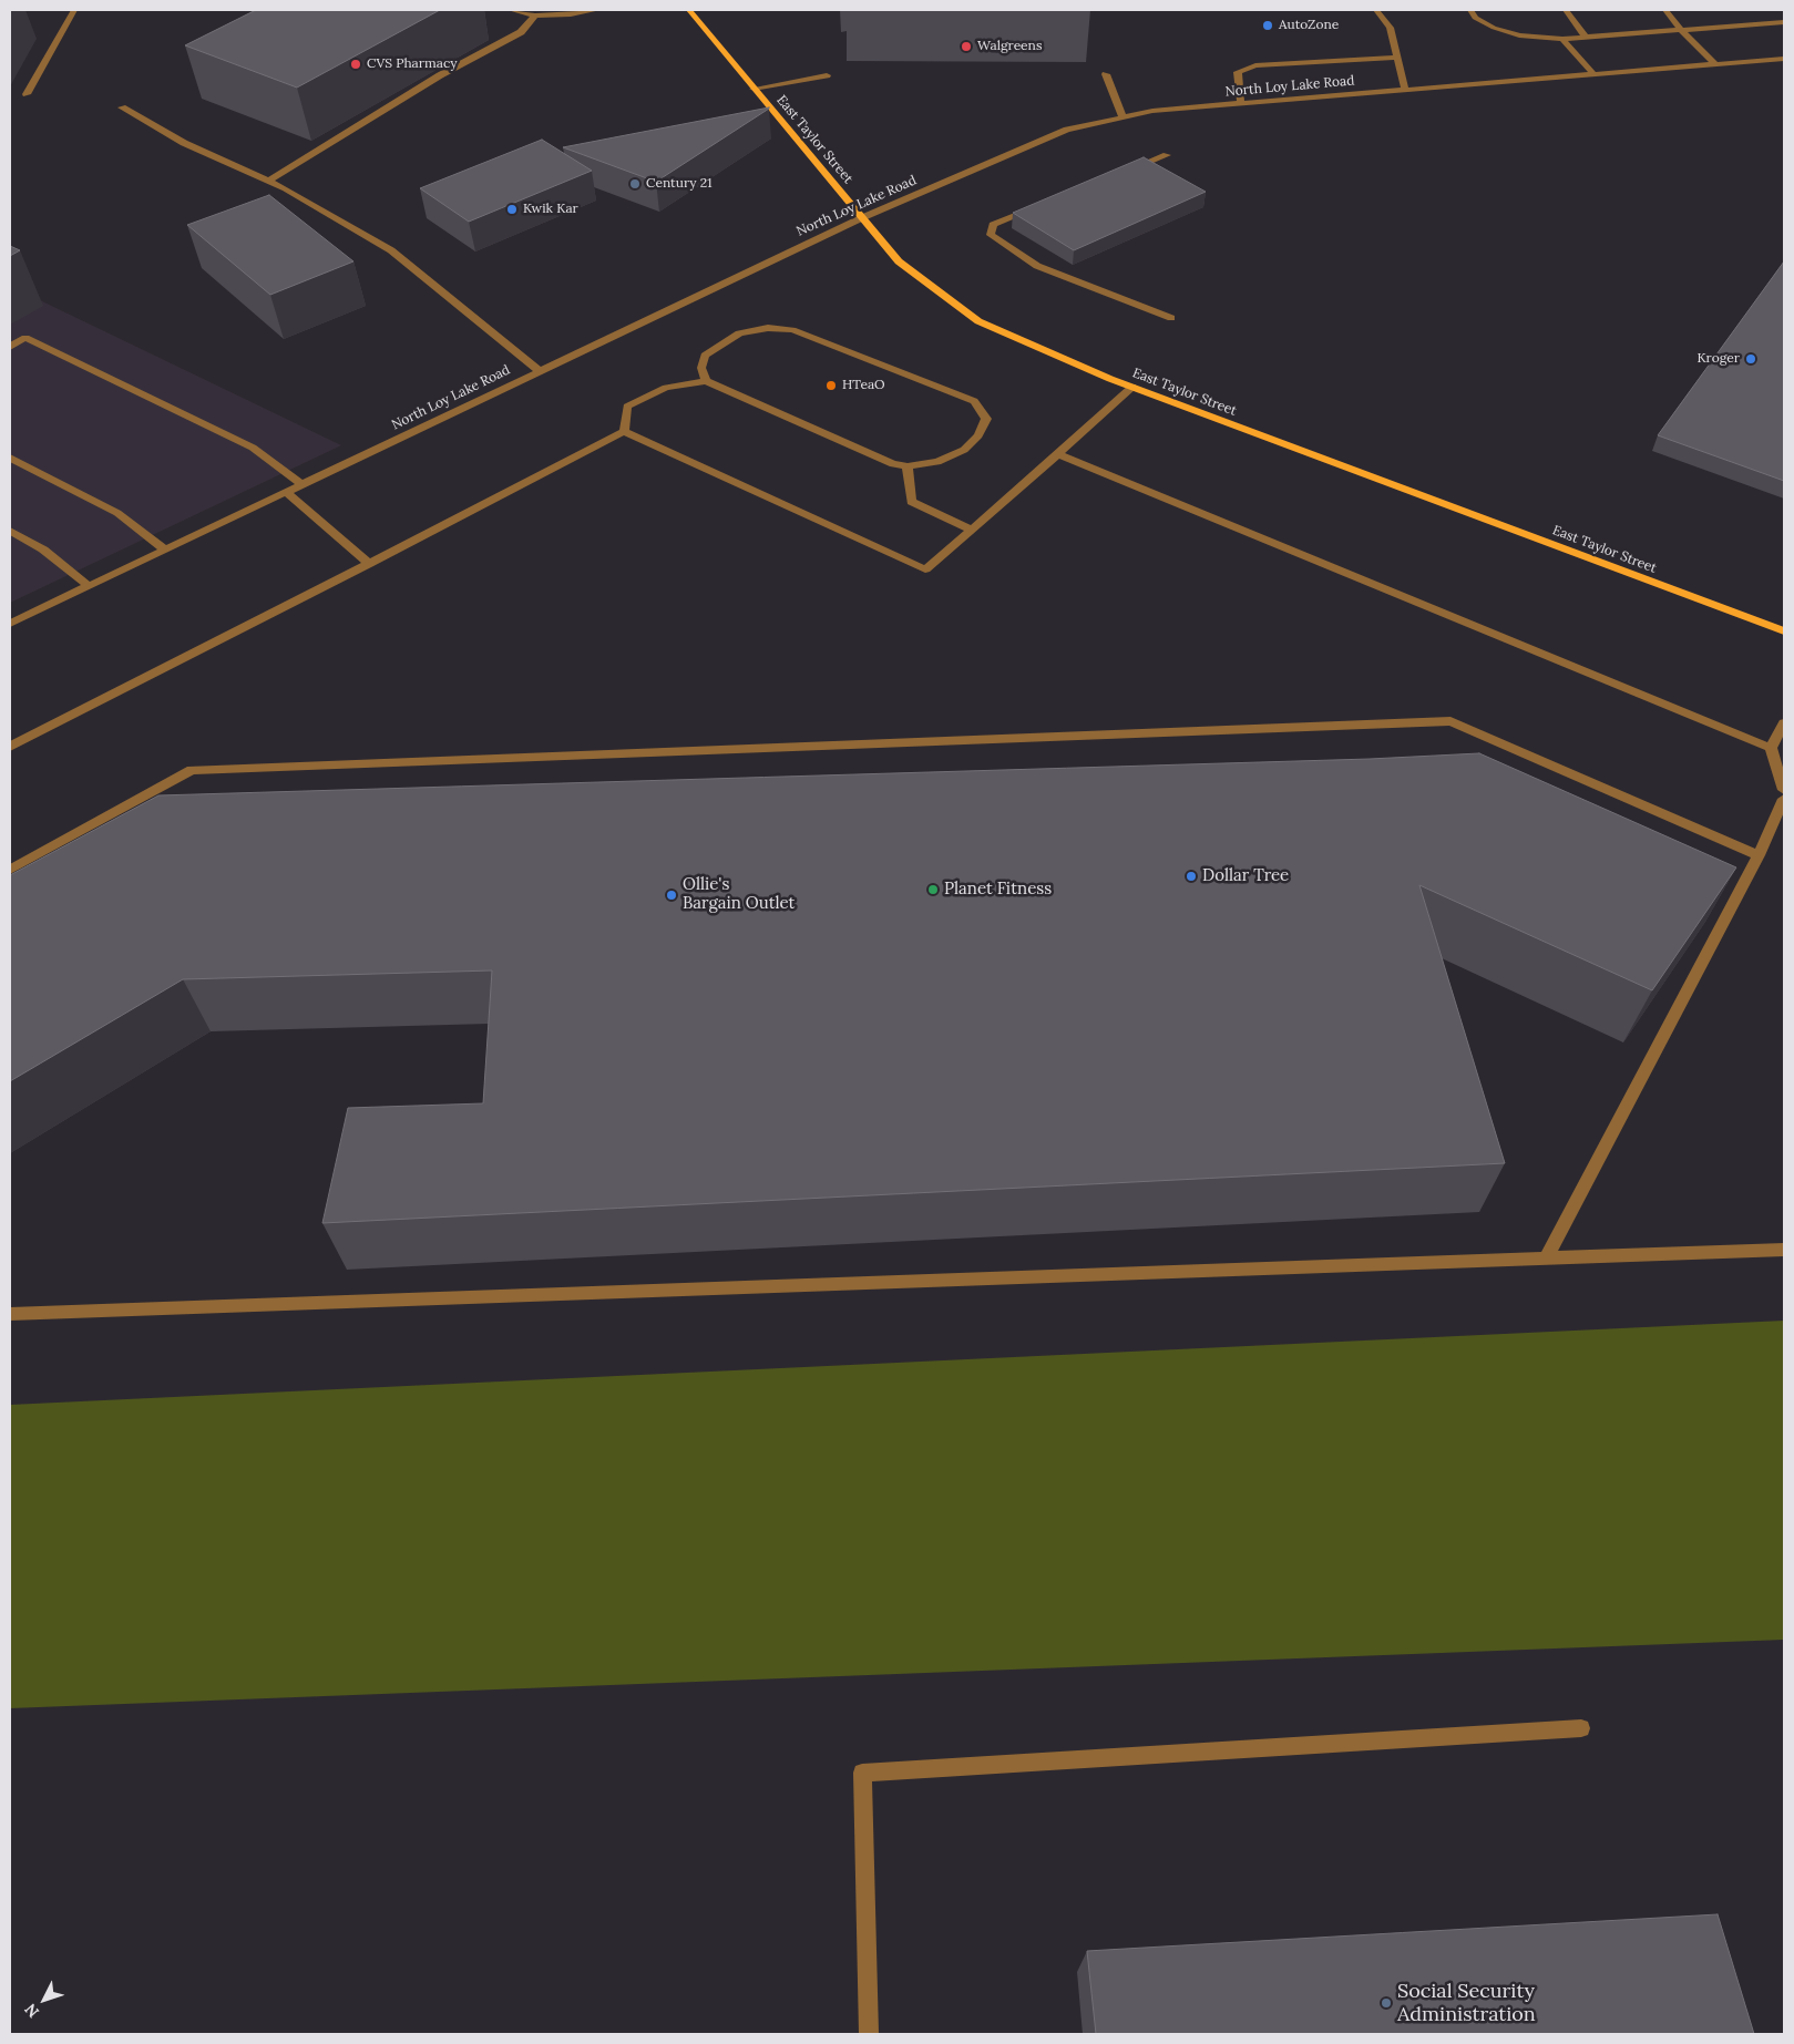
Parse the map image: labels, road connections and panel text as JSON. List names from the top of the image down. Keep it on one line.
{"streets":{"main road":["East Taylor Street"],"street":["North Loy Lake Road"]},"crossings":[["North Loy Lake Road","East Taylor Street"]],"places":["AutoZone","Walgreens","CVS Pharmacy","Century 21","Kwik Kar","Kroger","HTeaO","Dollar Tree","Planet Fitness","Ollie's Bargain Outlet","Social Security Administration"],"north":"bottom left"}
